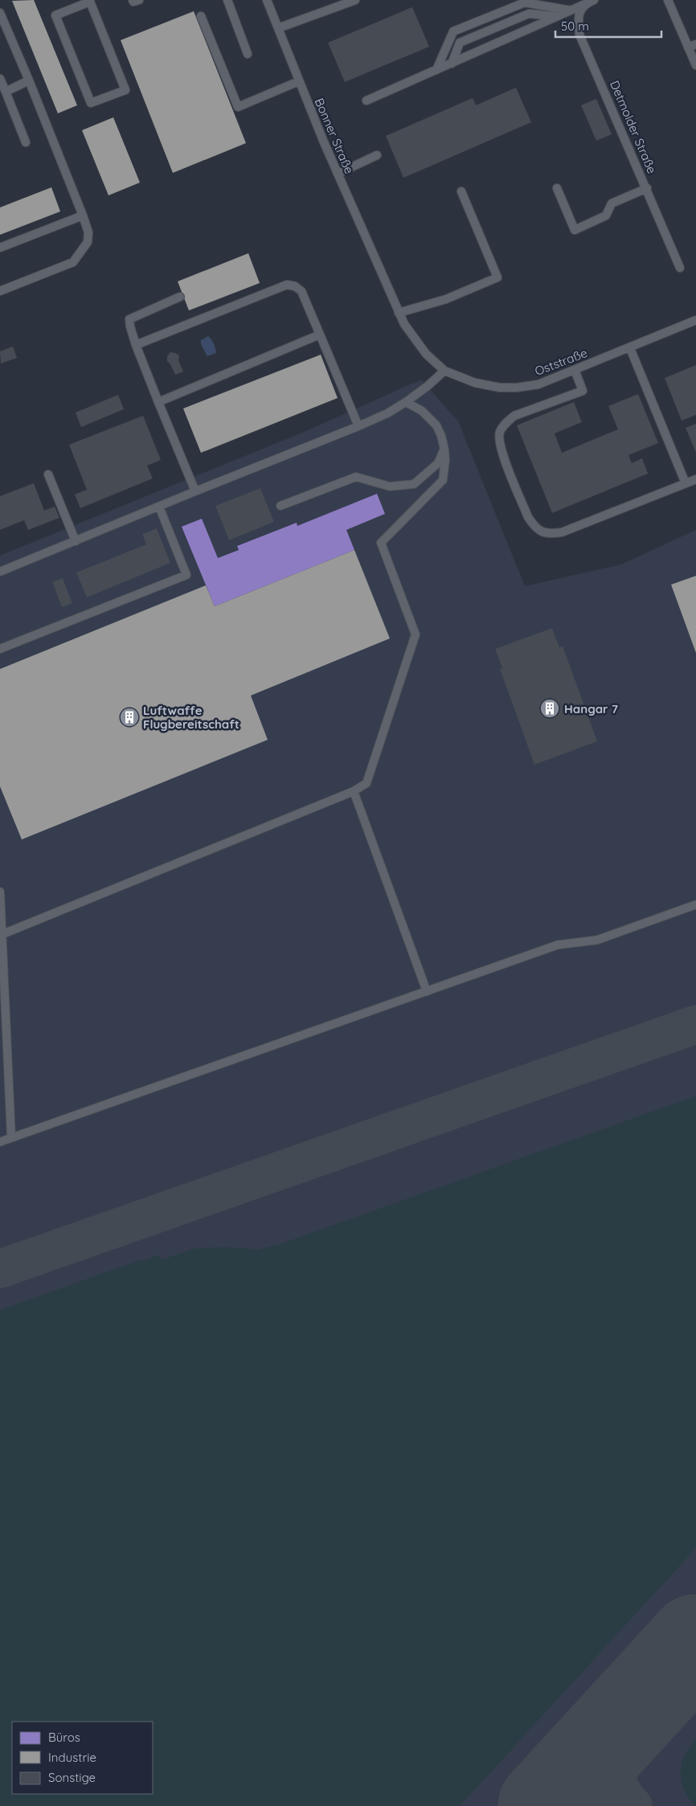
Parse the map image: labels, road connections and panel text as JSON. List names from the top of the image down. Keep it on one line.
{"streets":{"lane":["Detmolder Straße","Bonner Straße","Oststraße"]},"crossings":[["Bonner Straße","Oststraße"]],"places":{"building":["Hangar 7","Luftwaffe Flugbereitschaft"]},"legend":["Büros","Industrie","Sonstige"],"scale_bar":"50 m"}
